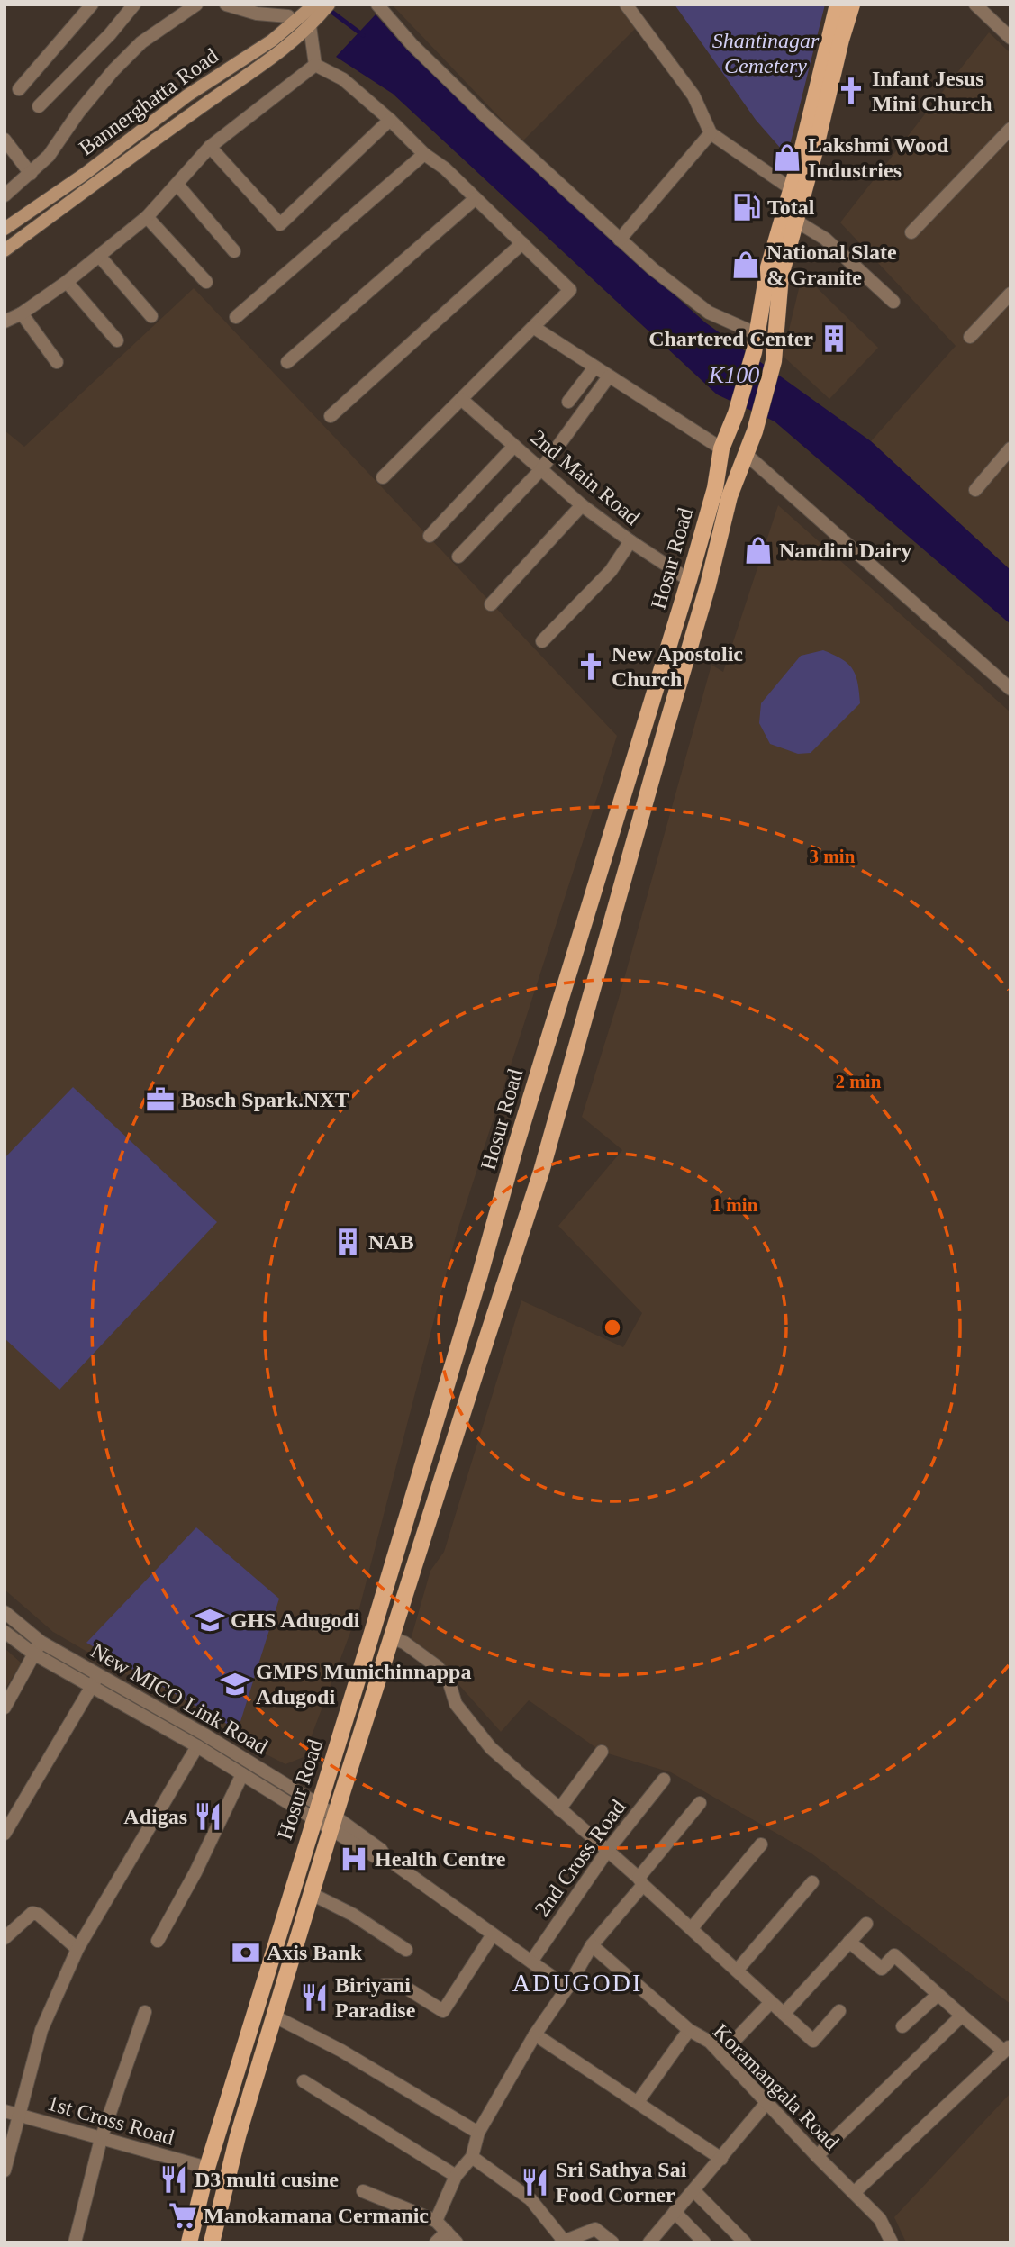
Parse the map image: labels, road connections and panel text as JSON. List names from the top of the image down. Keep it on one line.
{"streets":{"main road":["Bannerghatta Road","Hosur Road"],"street":["2nd Main Road","New MICO Link Road","2nd Cross Road","Koramangala Road","1st Cross Road"]},"crossings":[["2nd Main Road","Hosur Road"],["Hosur Road","New MICO Link Road"],["Hosur Road","1st Cross Road"],["New MICO Link Road","2nd Cross Road"]],"districts":["ADUGODI"],"water":["K100"],"parks":["Shantinagar Cemetery"],"places":{"church":["Infant Jesus Mini Church","New Apostolic Church"],"shop":["Lakshmi Wood Industries","National Slate & Granite","Nandini Dairy"],"fuel station":["Total"],"building":["Chartered Center","NAB"],"office":["Bosch Spark.NXT"],"school or university":["GHS Adugodi","GMPS Munichinnappa Adugodi"],"restaurant":["Adigas","Biriyani Paradise","D3 multi cusine","Sri Sathya Sai Food Corner"],"hospital":["Health Centre"],"bank":["Axis Bank"],"supermarket":["Manokamana Cermanic"]},"rings":["3 min","2 min","1 min"]}
